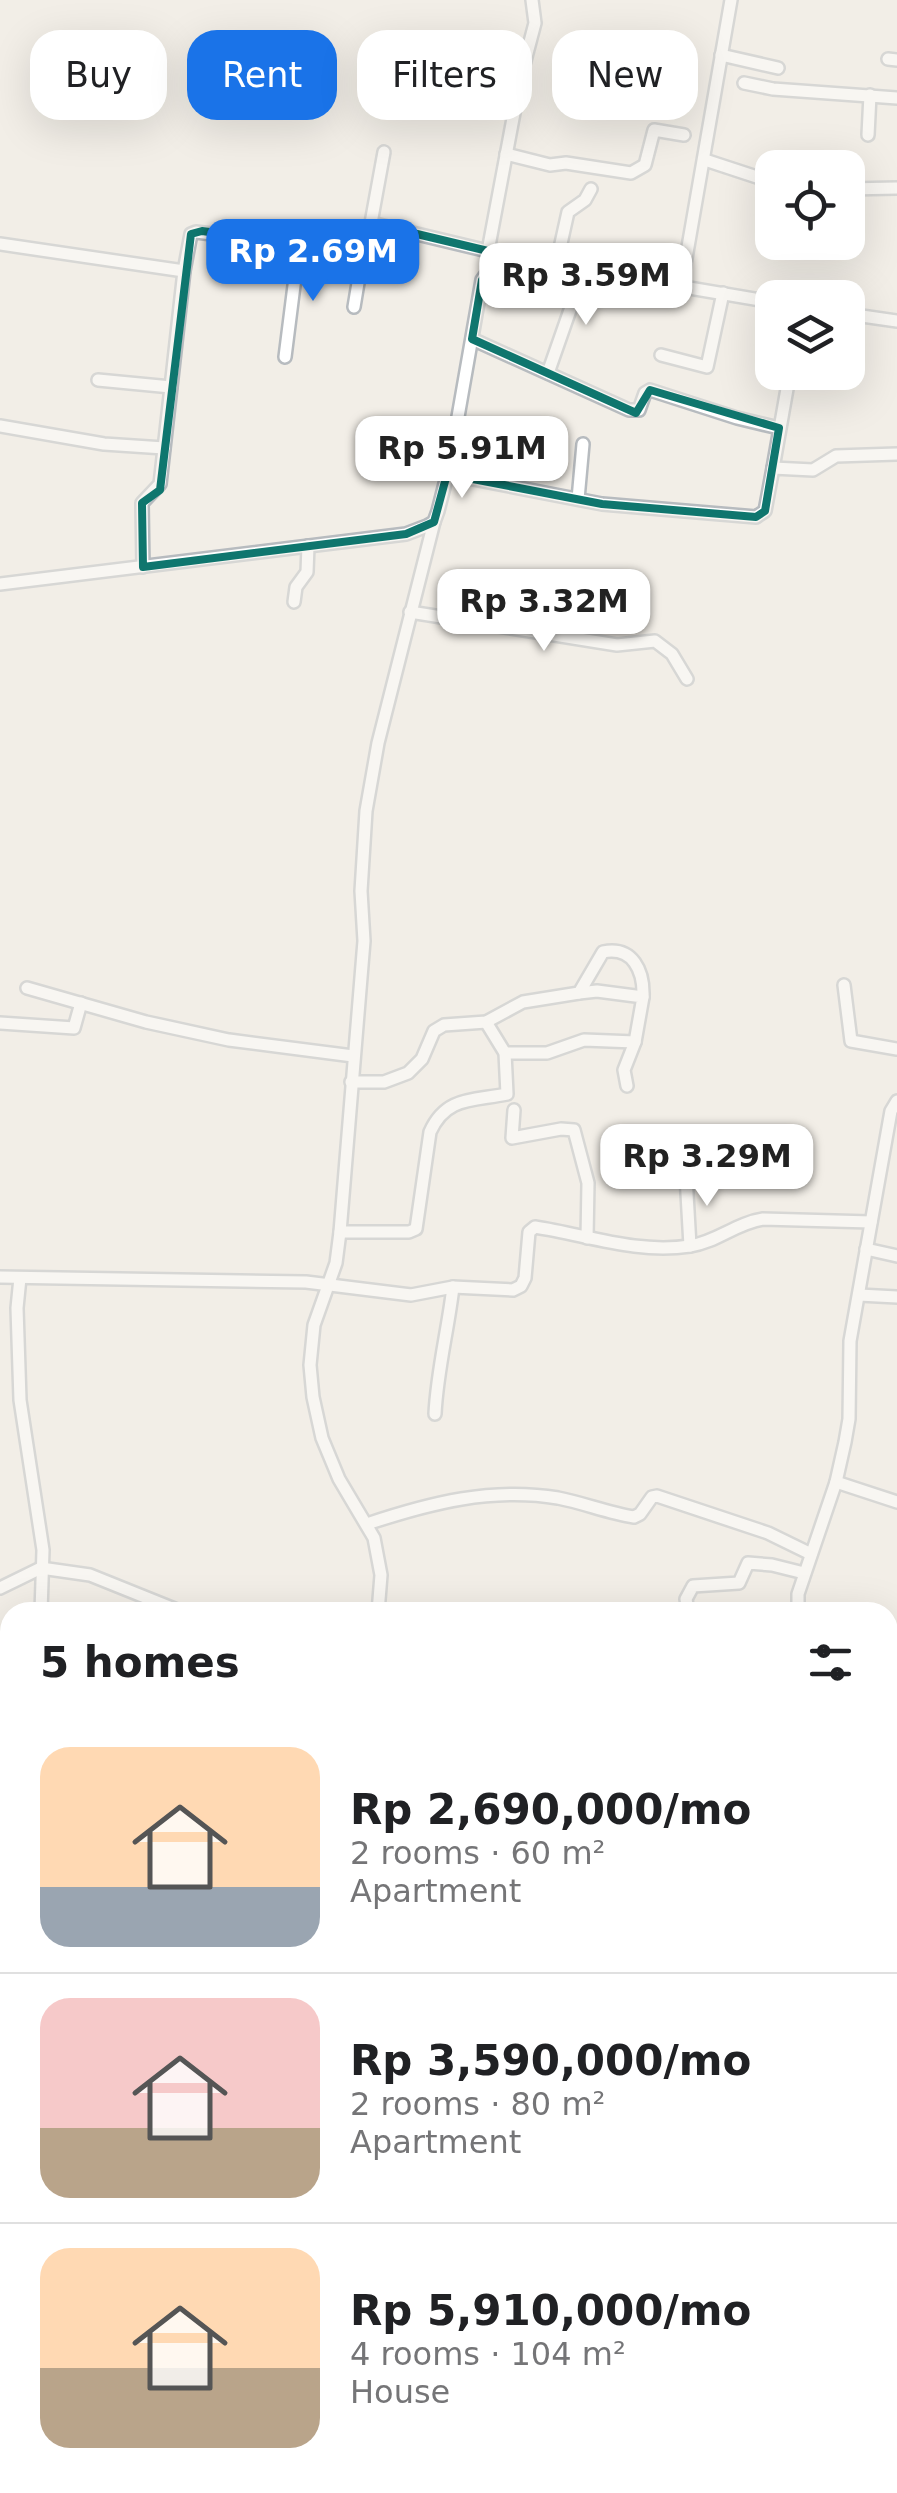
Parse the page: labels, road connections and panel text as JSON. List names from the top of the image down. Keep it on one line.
{"page":{"chip":["Buy","Rent","Filters","New"],"price":["Rp 2.69M","Rp 3.59M","Rp 5.91M","Rp 3.32M","Rp 3.29M"],"heading":"5 homes","list":[{"name":"Rp 2,690,000/mo","note":"2 rooms · 60 m² · Apartment"},{"name":"Rp 3,590,000/mo","note":"2 rooms · 80 m² · Apartment"},{"name":"Rp 5,910,000/mo","note":"4 rooms · 104 m² · House"}]}}
